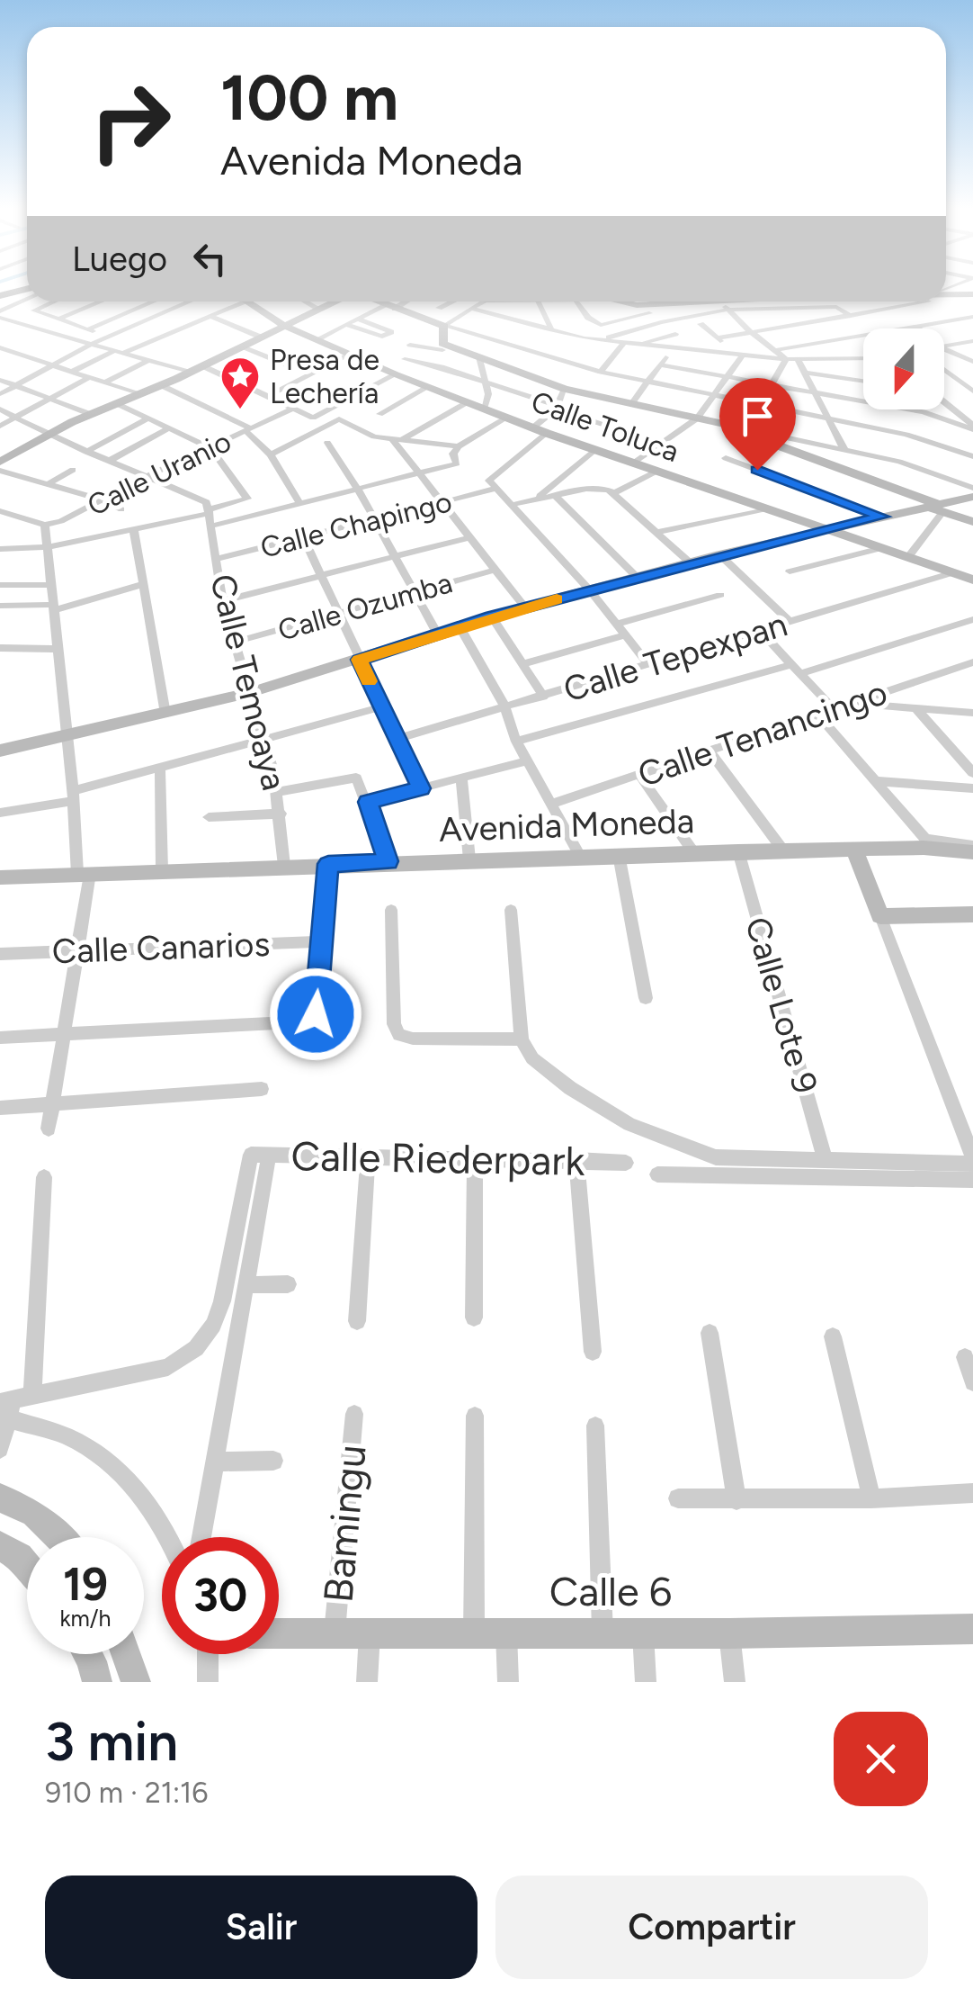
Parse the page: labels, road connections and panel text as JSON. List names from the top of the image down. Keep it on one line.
{"streets":{"main road":["Calle Toluca","Avenida Moneda","Calle 6"],"street":["Calle Uranio","Calle Chapingo","Calle Ozumba","Calle Tepexpan","Calle Temoaya","Calle Tenancingo","Calle Canarios","Calle Lote 9","Calle Riederpark","Bamingu"]},"crossings":[["Calle Toluca","Calle Tepexpan"],["Calle Uranio","Avenida Moneda"],["Calle Chapingo","Calle Temoaya"],["Calle Ozumba","Calle Temoaya"],["Calle Temoaya","Avenida Moneda"],["Avenida Moneda","Calle Lote 9"],["Bamingu","Calle 6"]],"places":{"place":["Presa de Lechería"]},"north":"bottom","page":{"turn":["100 m","Avenida Moneda"],"then":"Luego","speed":"19 km/h","limit":"30","heading":["3 min","910 m · 21:16"],"buttons":["Salir","Compartir"]}}
